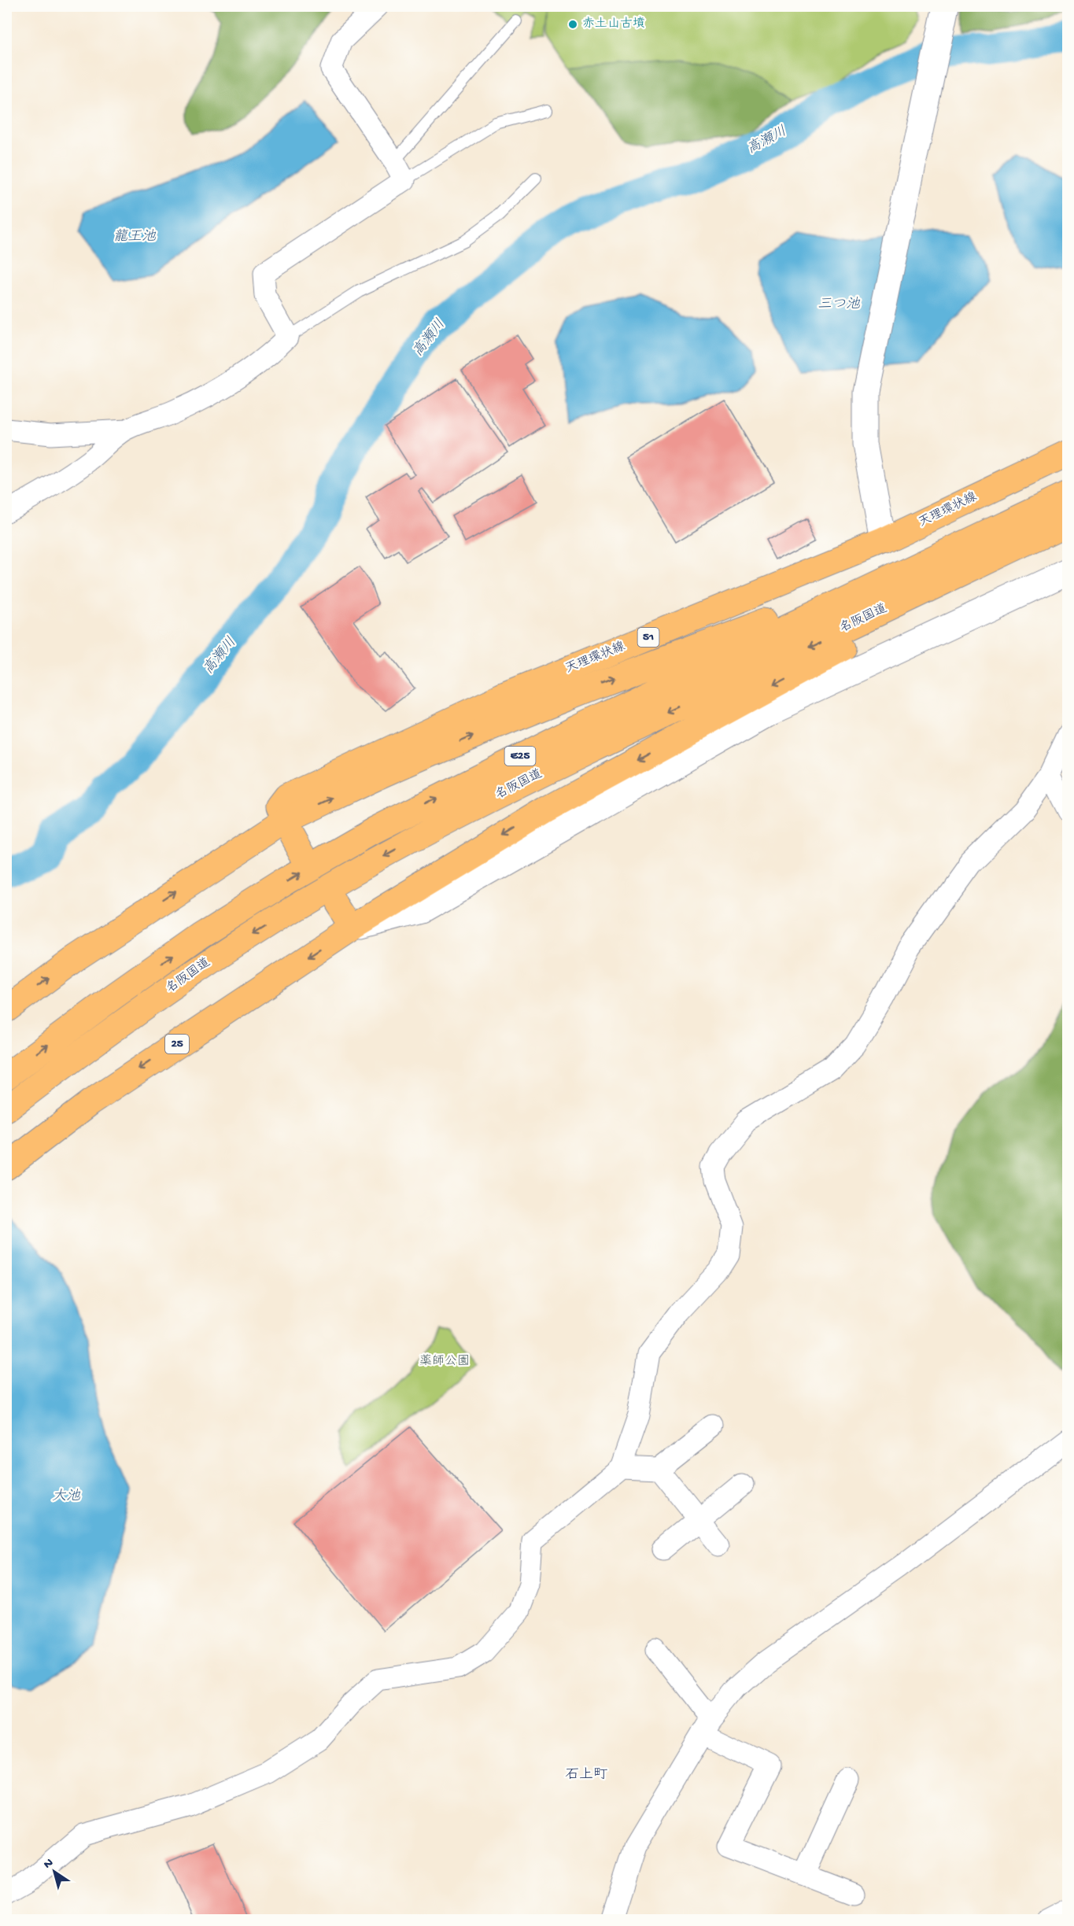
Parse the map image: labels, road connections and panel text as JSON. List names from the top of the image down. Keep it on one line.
{"streets":{"main road":["天理環状線","名阪国道","51","E25","25"]},"crossings":[["名阪国道","E25"],["E25","25"]],"districts":["石上町"],"water":["高瀬川","龍王池","三つ池","大池"],"parks":["薬師公園"],"places":["赤土山古墳"],"north":"top left"}
